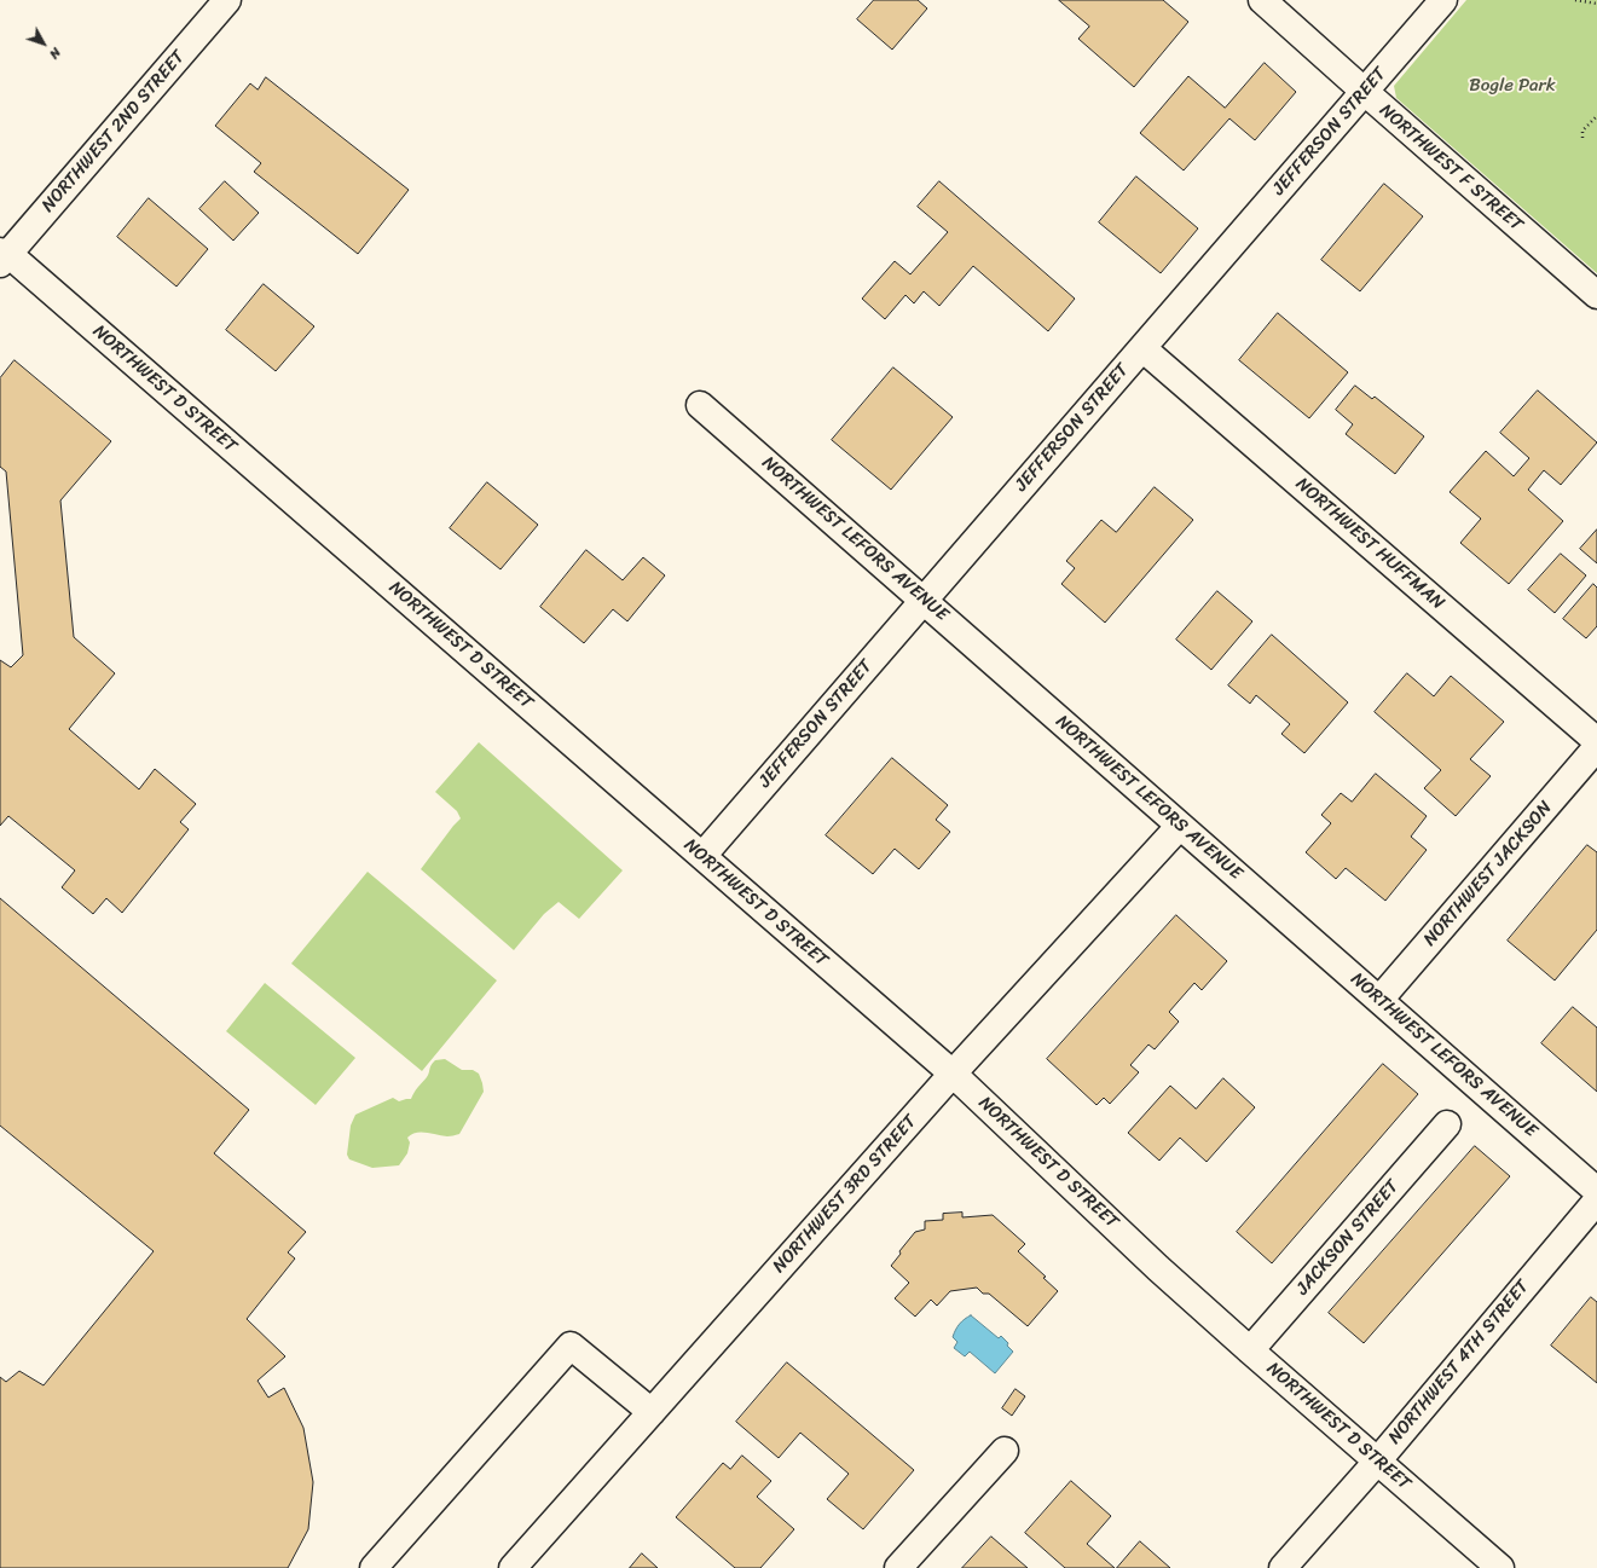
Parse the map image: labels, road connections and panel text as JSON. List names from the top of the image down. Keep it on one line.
{"streets":{"street":["NORTHWEST 2ND STREET","JEFFERSON STREET","NORTHWEST F STREET","NORTHWEST D STREET","NORTHWEST LEFORS AVENUE","NORTHWEST HUFFMAN","NORTHWEST JACKSON","NORTHWEST 3RD STREET","JACKSON STREET","NORTHWEST 4TH STREET"]},"crossings":[["NORTHWEST 2ND STREET","NORTHWEST D STREET"],["JEFFERSON STREET","NORTHWEST F STREET"],["JEFFERSON STREET","NORTHWEST D STREET"],["JEFFERSON STREET","NORTHWEST LEFORS AVENUE"],["JEFFERSON STREET","NORTHWEST HUFFMAN"],["NORTHWEST D STREET","NORTHWEST 3RD STREET"],["NORTHWEST D STREET","JACKSON STREET"],["NORTHWEST D STREET","NORTHWEST 4TH STREET"],["NORTHWEST LEFORS AVENUE","NORTHWEST JACKSON"],["NORTHWEST LEFORS AVENUE","NORTHWEST 3RD STREET"]],"parks":["Bogle Park"],"north":"bottom right"}
